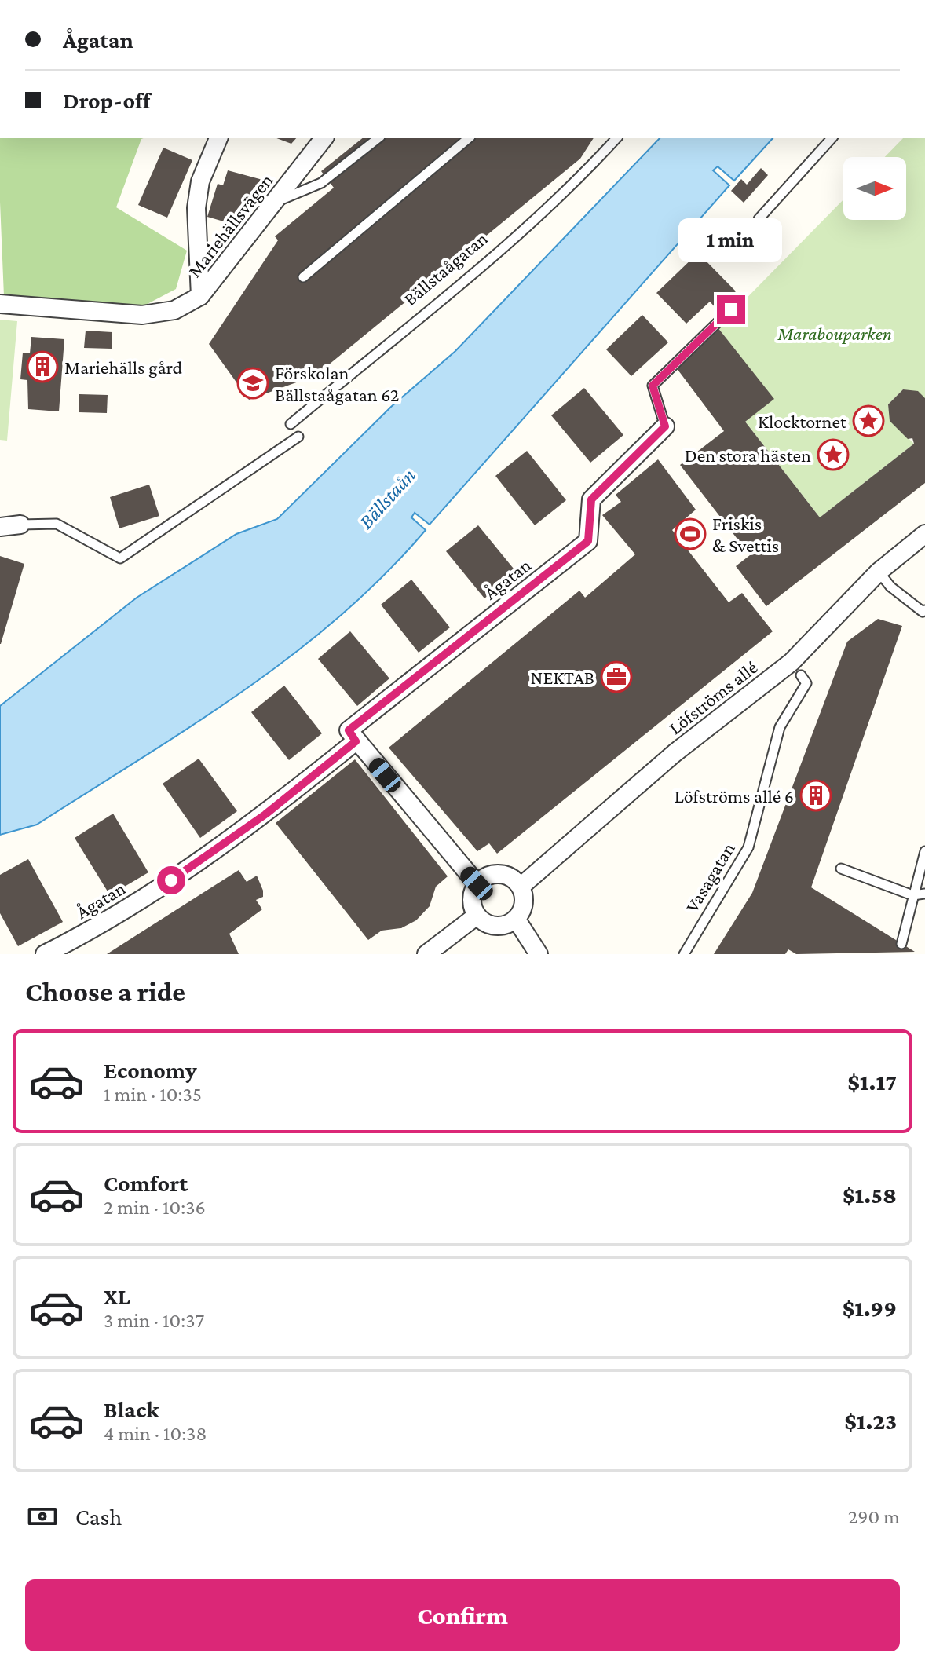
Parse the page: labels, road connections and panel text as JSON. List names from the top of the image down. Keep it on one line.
{"streets":{"street":["Mariehällsvägen","Ågatan","Löfströms allé"],"lane":["Bällstaågatan","Vasagatan"]},"water":["Bällstaån"],"parks":["Marabouparken"],"places":{"building":["Mariehälls gård","Löfströms allé 6"],"school or university":["Förskolan Bällstaågatan 62"],"place":["Klocktornet","Den stora hästen"],"sports":["Friskis & Svettis"],"office":["NEKTAB"]},"north":"right","page":{"banner":["Ågatan","Drop-off"],"bubble":"1 min","heading":"Choose a ride","list":[{"name":"Economy","note":"1 min · 10:35","value":"$1.17"},{"name":"Comfort","note":"2 min · 10:36","value":"$1.58"},{"name":"XL","note":"3 min · 10:37","value":"$1.99"},{"name":"Black","note":"4 min · 10:38","value":"$1.23"}],"pay":["Cash","290 m"],"buttons":"Confirm"}}
